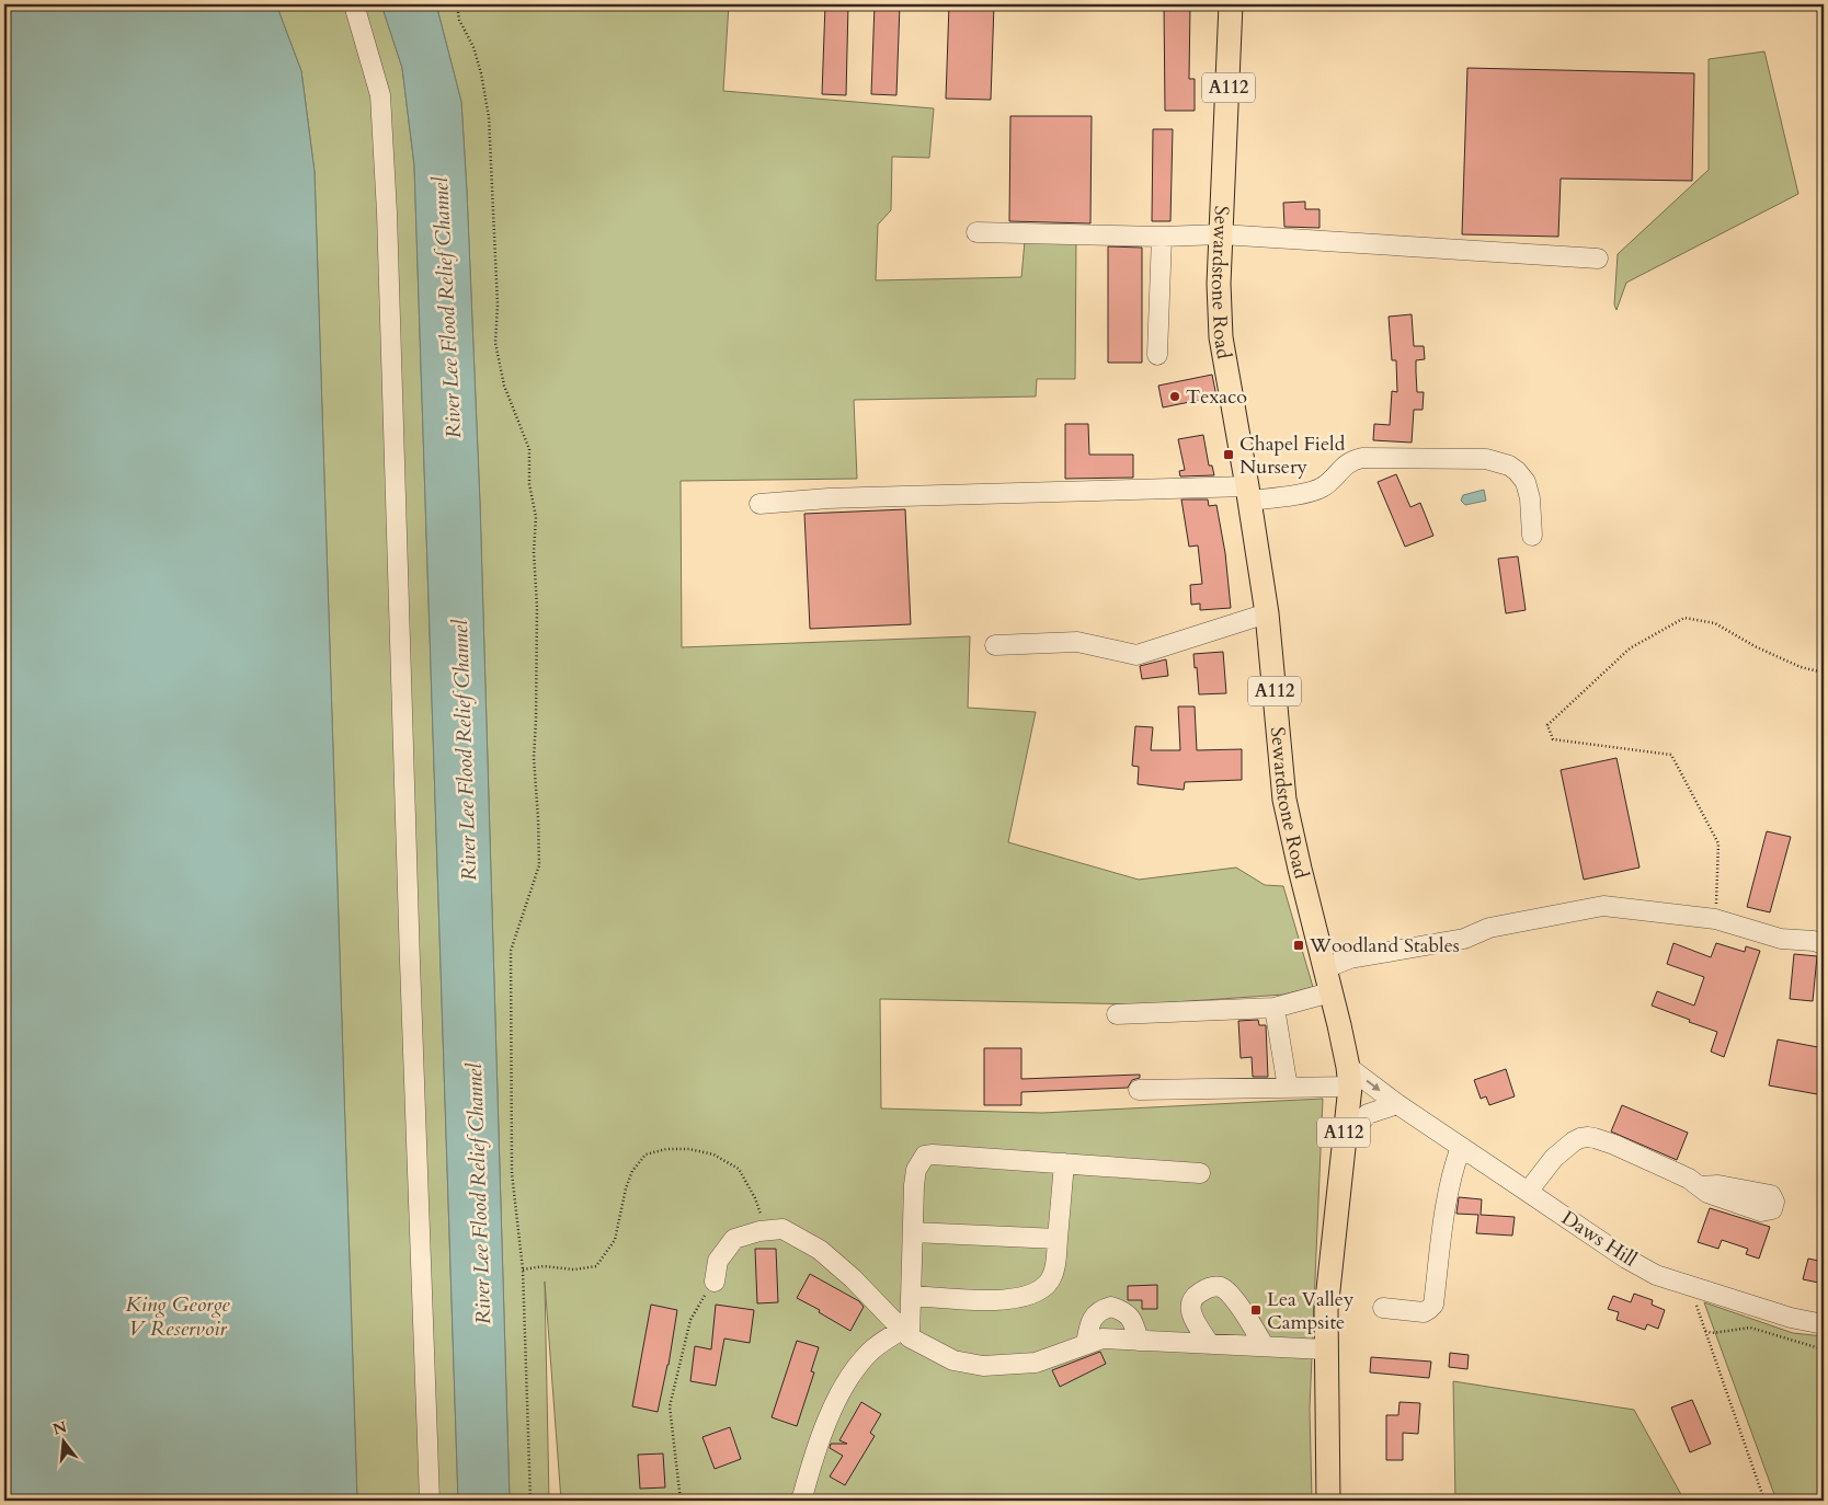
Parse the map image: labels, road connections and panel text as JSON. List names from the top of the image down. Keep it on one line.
{"streets":{"main road":["A112","Sewardstone Road"],"street":["Daws Hill"]},"crossings":[["Sewardstone Road","Daws Hill"]],"water":["River Lee Flood Relief Channel","King George V Reservoir"],"places":{"other":["Texaco"],"transit":["Chapel Field Nursery","Woodland Stables","Lea Valley Campsite"]},"north":"top"}
